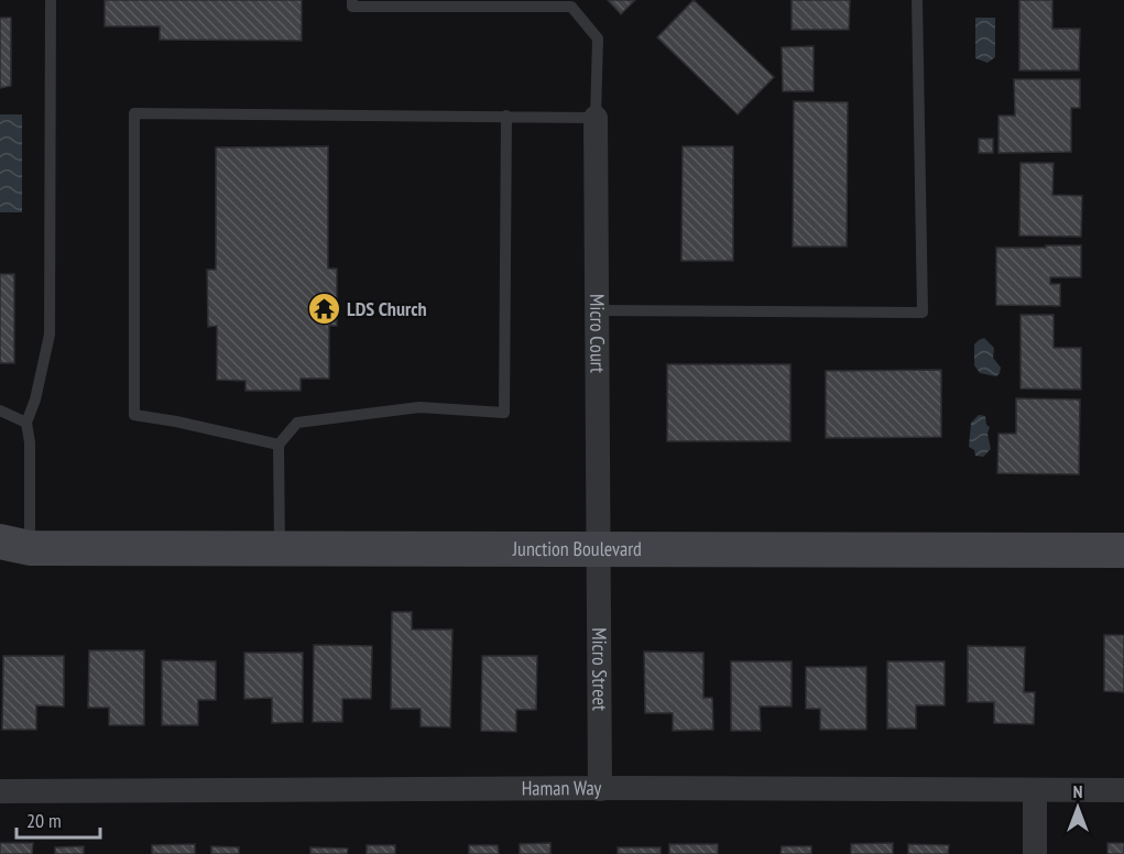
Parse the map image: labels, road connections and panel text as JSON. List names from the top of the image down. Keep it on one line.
{"streets":{"main road":["Junction Boulevard"],"street":["Micro Court","Micro Street","Haman Way"]},"crossings":[["Micro Court","Junction Boulevard"],["Micro Court","Micro Street"],["Junction Boulevard","Micro Street"],["Micro Street","Haman Way"]],"places":{"temple":["LDS Church"]},"scale_bar":"20 m","north":"top"}
